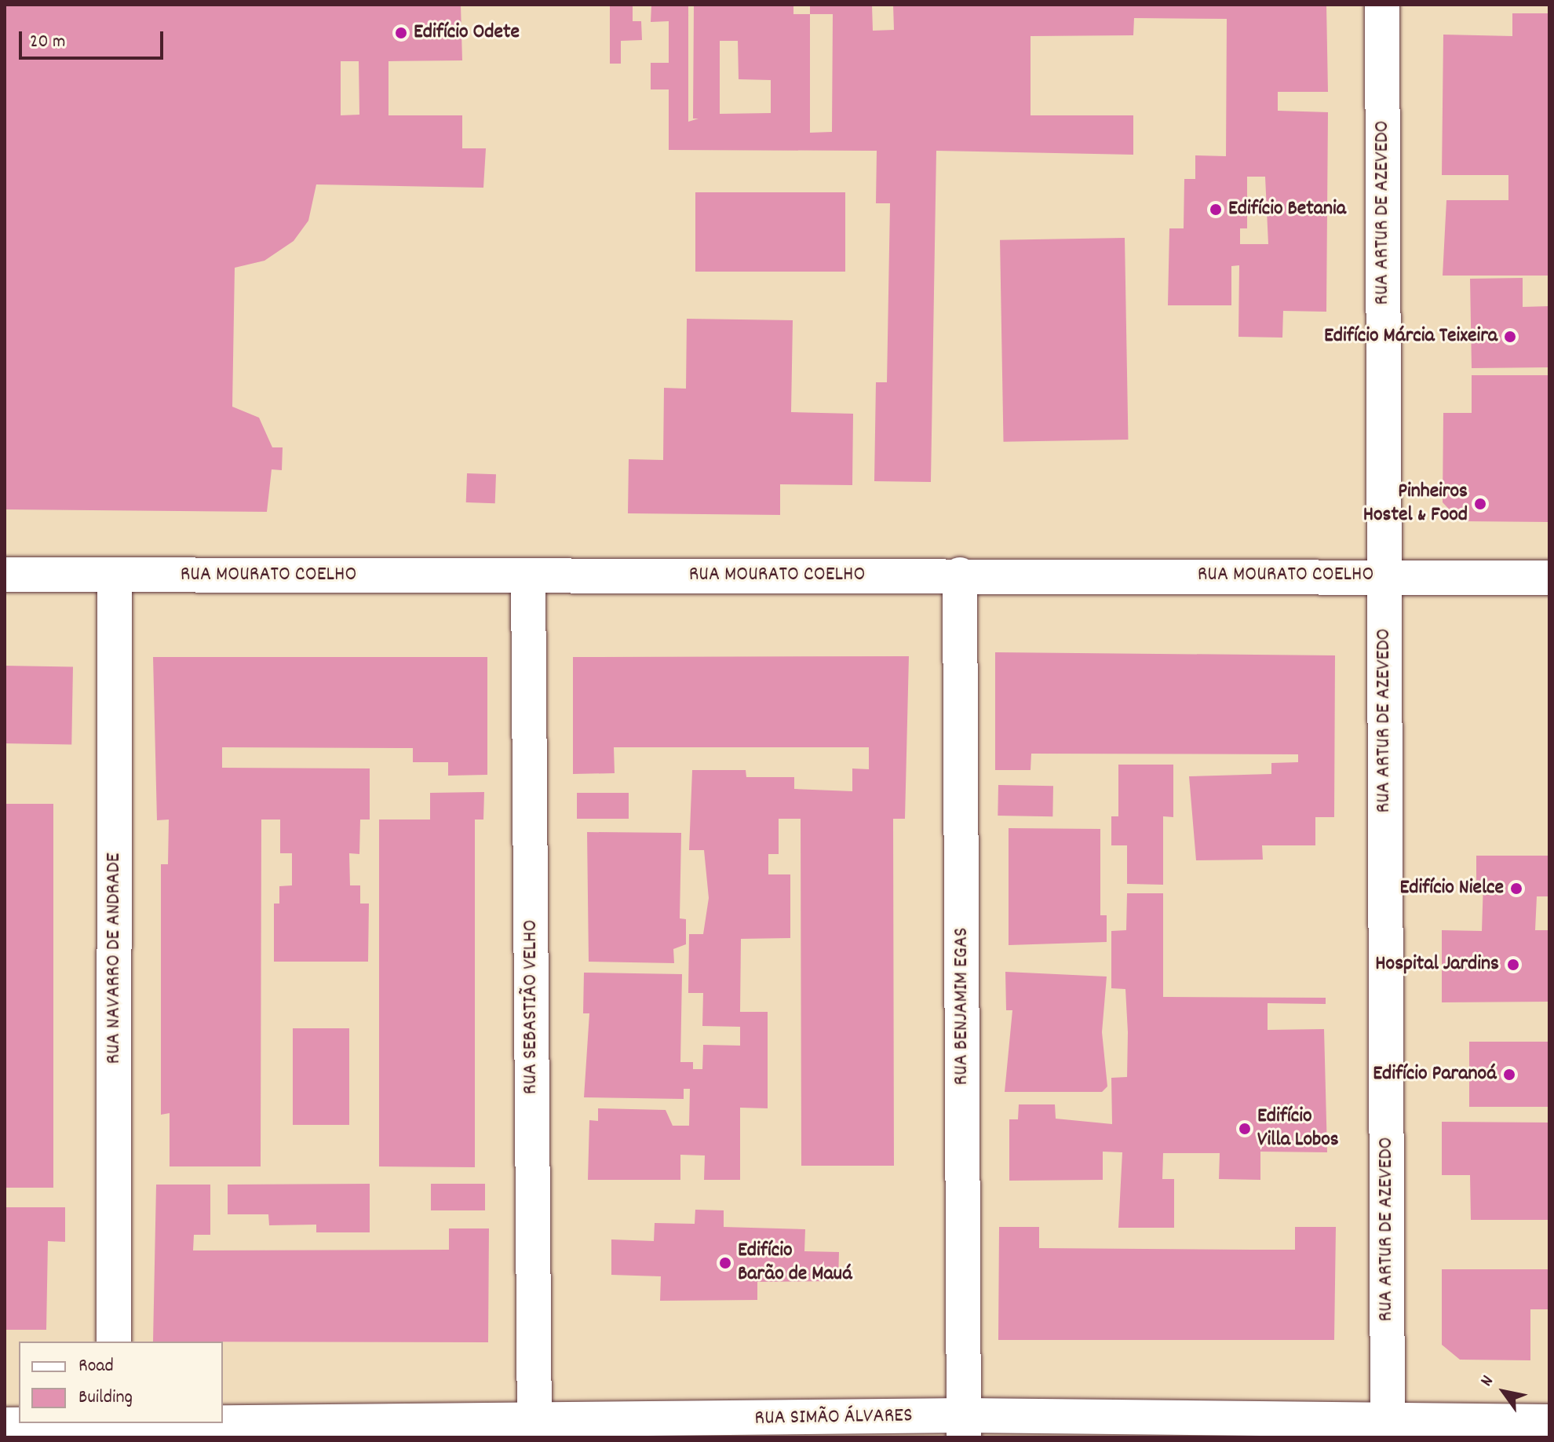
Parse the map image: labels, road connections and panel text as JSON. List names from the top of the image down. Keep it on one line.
{"streets":{"street":["RUA ARTUR DE AZEVEDO","RUA MOURATO COELHO","RUA NAVARRO DE ANDRADE","RUA BENJAMIM EGAS","RUA SEBASTIÃO VELHO","RUA SIMÃO ÁLVARES"]},"crossings":[["RUA ARTUR DE AZEVEDO","RUA MOURATO COELHO"],["RUA ARTUR DE AZEVEDO","RUA SIMÃO ÁLVARES"],["RUA MOURATO COELHO","RUA NAVARRO DE ANDRADE"],["RUA MOURATO COELHO","RUA BENJAMIM EGAS"],["RUA MOURATO COELHO","RUA SEBASTIÃO VELHO"],["RUA BENJAMIM EGAS","RUA SIMÃO ÁLVARES"],["RUA SEBASTIÃO VELHO","RUA SIMÃO ÁLVARES"]],"places":["Edifício Odete","Edifício Betania","Edifício Márcia Teixeira","Pinheiros Hostel & Food","Edifício Nielce","Hospital Jardins","Edifício Paranoá","Edifício Villa Lobos","Edifício Barão de Mauá"],"legend":["Road","Building"],"scale_bar":"20 m","north":"top left"}
